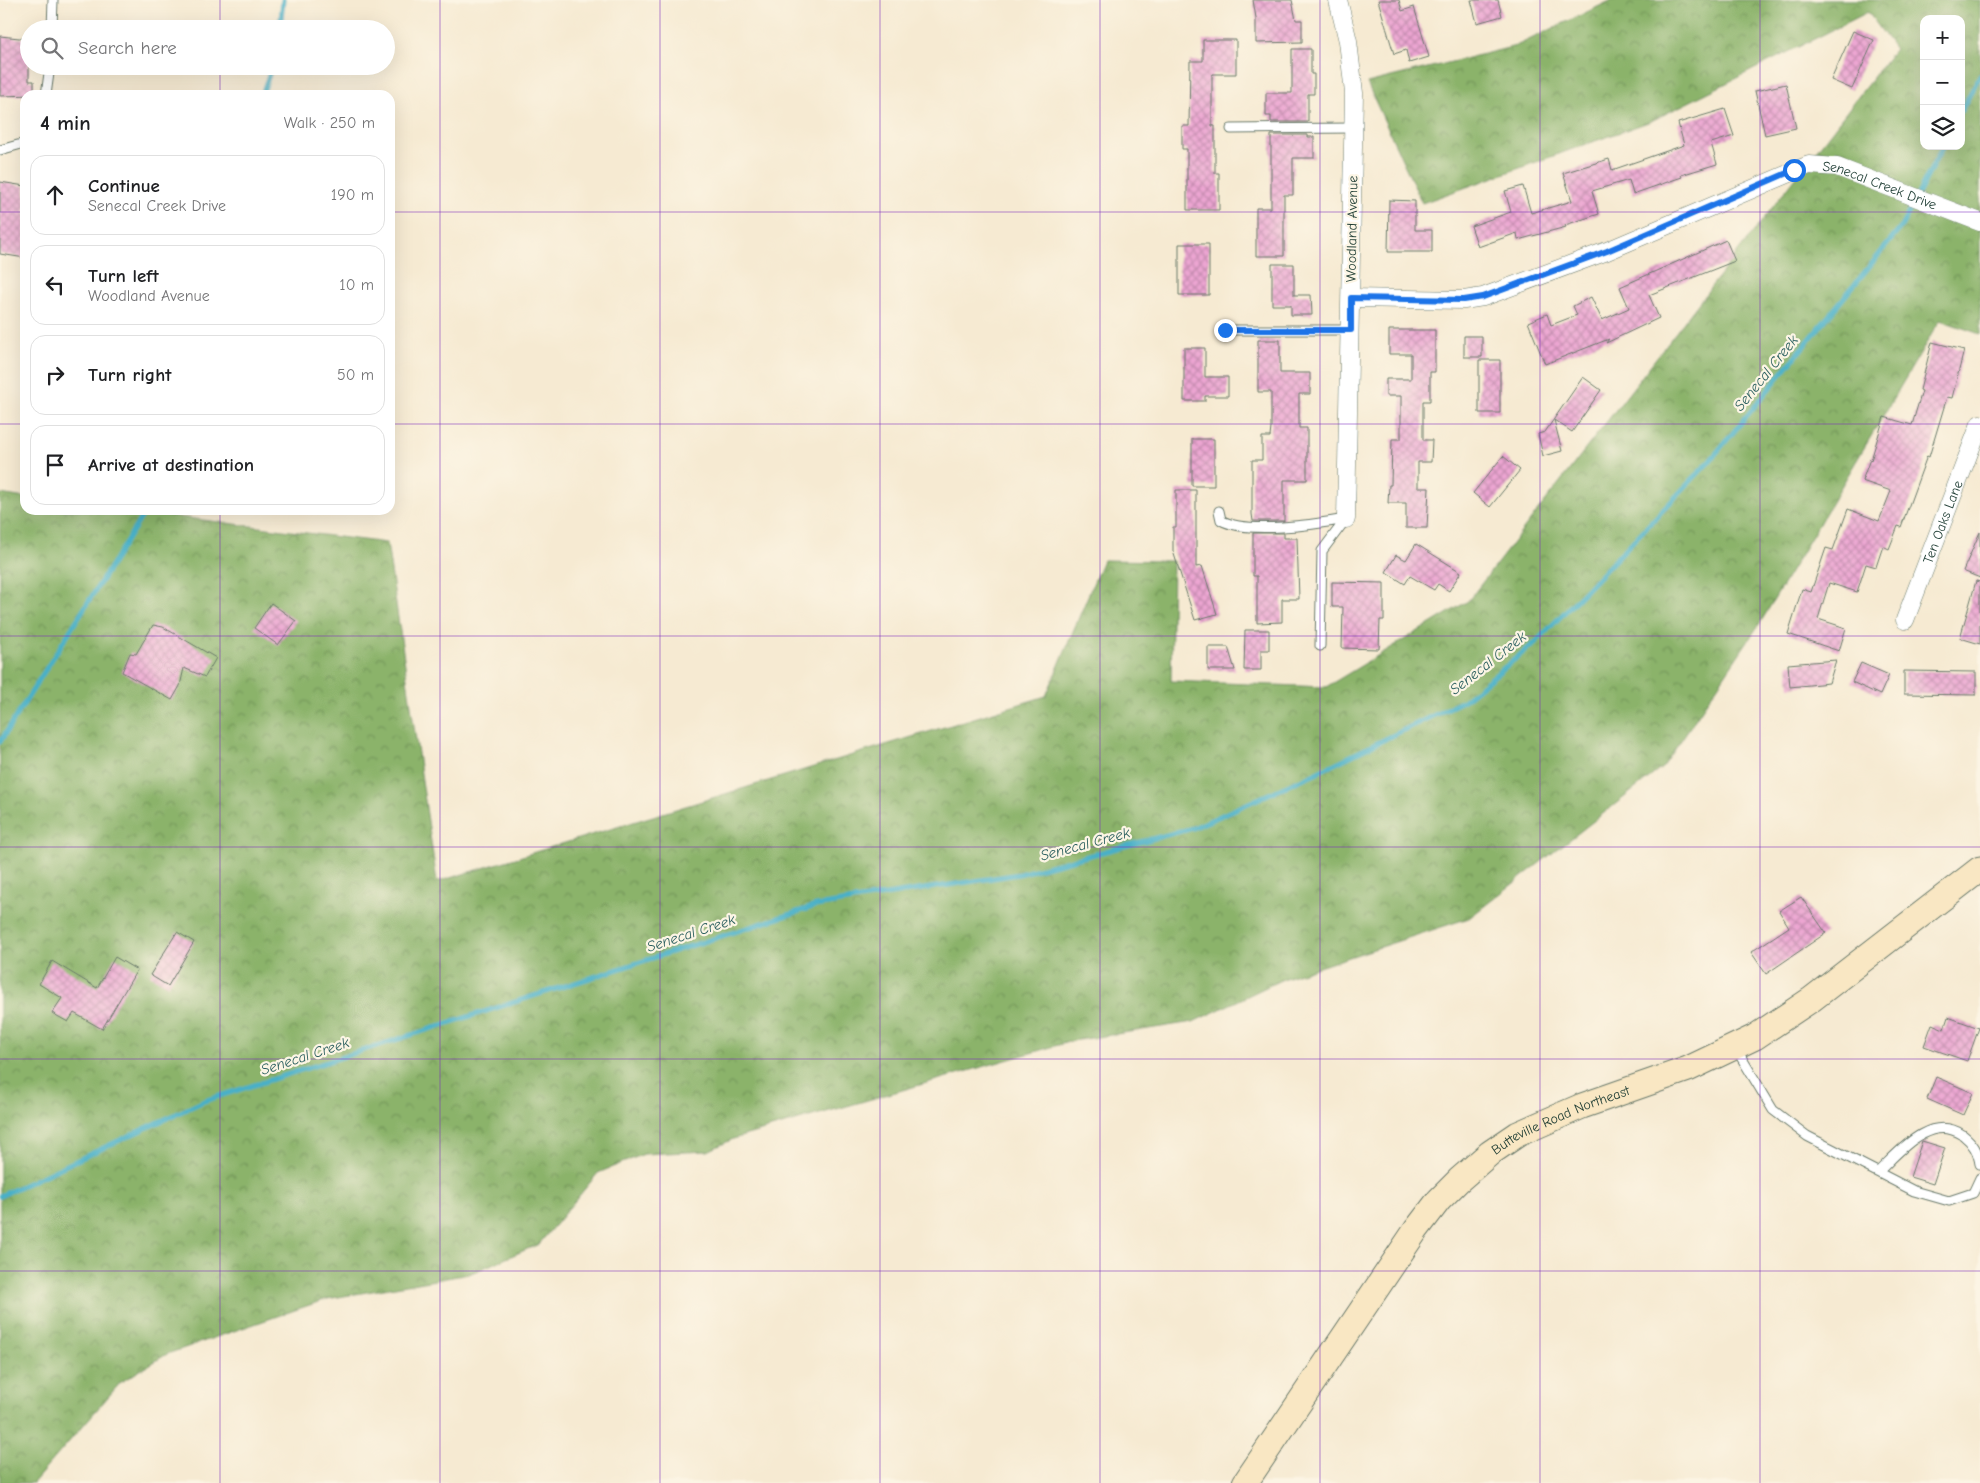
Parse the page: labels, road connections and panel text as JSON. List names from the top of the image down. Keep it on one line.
{"streets":{"main road":["Butteville Road Northeast"],"street":["Senecal Creek Drive","Woodland Avenue","Ten Oaks Lane"]},"crossings":[["Senecal Creek Drive","Woodland Avenue"]],"water":["Senecal Creek"],"page":{"map_buttons":["+","−"],"search":"Search here","heading":["4 min","Walk · 250 m"],"list":[["Continue","Senecal Creek Drive","190 m"],["Turn left","Woodland Avenue","10 m"],["Turn right","50 m"],"Arrive at destination"]}}
